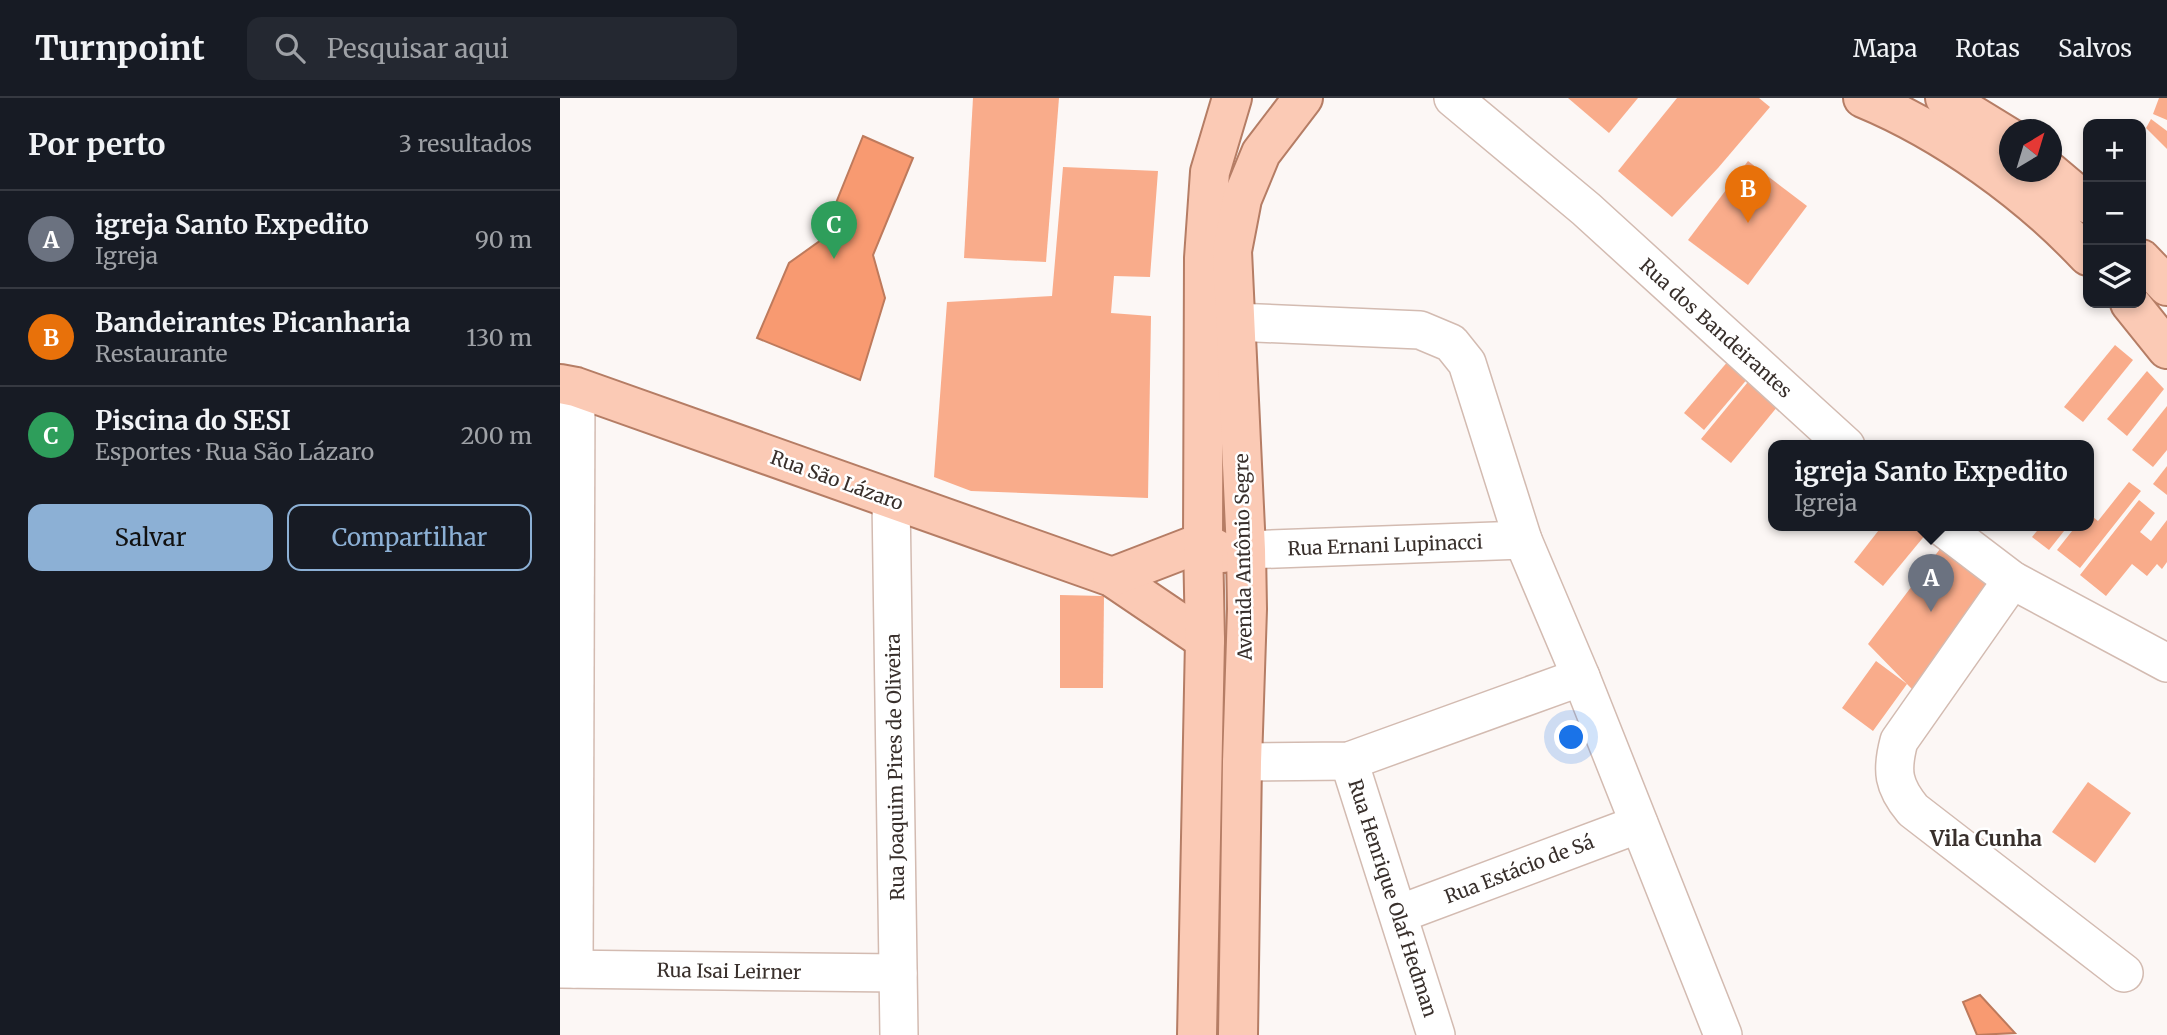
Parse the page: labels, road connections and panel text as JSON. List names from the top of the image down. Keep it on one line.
{"streets":{"main road":["Rua São Lázaro","Avenida Antônio Segre"],"street":["Rua dos Bandeirantes","Rua Ernani Lupinacci","Rua Joaquim Pires de Oliveira","Rua Estácio de Sá","Rua Henrique Olaf Hedman","Rua Isai Leirner"]},"crossings":[["Rua São Lázaro","Avenida Antônio Segre"],["Rua São Lázaro","Rua Joaquim Pires de Oliveira"],["Rua Ernani Lupinacci","Avenida Antônio Segre"],["Rua Joaquim Pires de Oliveira","Rua Isai Leirner"],["Rua Estácio de Sá","Rua Henrique Olaf Hedman"]],"districts":["Vila Cunha"],"north":"top right","page":{"header":"Turnpoint","search":"Pesquisar aqui","nav":["Mapa","Rotas","Salvos"],"heading":["Por perto","3 resultados"],"map_buttons":["+","−"],"pins":["B","C","A"],"list":[{"mark":"A","name":"igreja Santo Expedito","note":"Igreja","value":"90 m"},{"mark":"B","name":"Bandeirantes Picanharia","note":"Restaurante","value":"130 m"},{"mark":"C","name":"Piscina do SESI","note":"Esportes · Rua São Lázaro","value":"200 m"}],"popup":["igreja Santo Expedito","Igreja"],"buttons":["Salvar","Compartilhar"]}}
